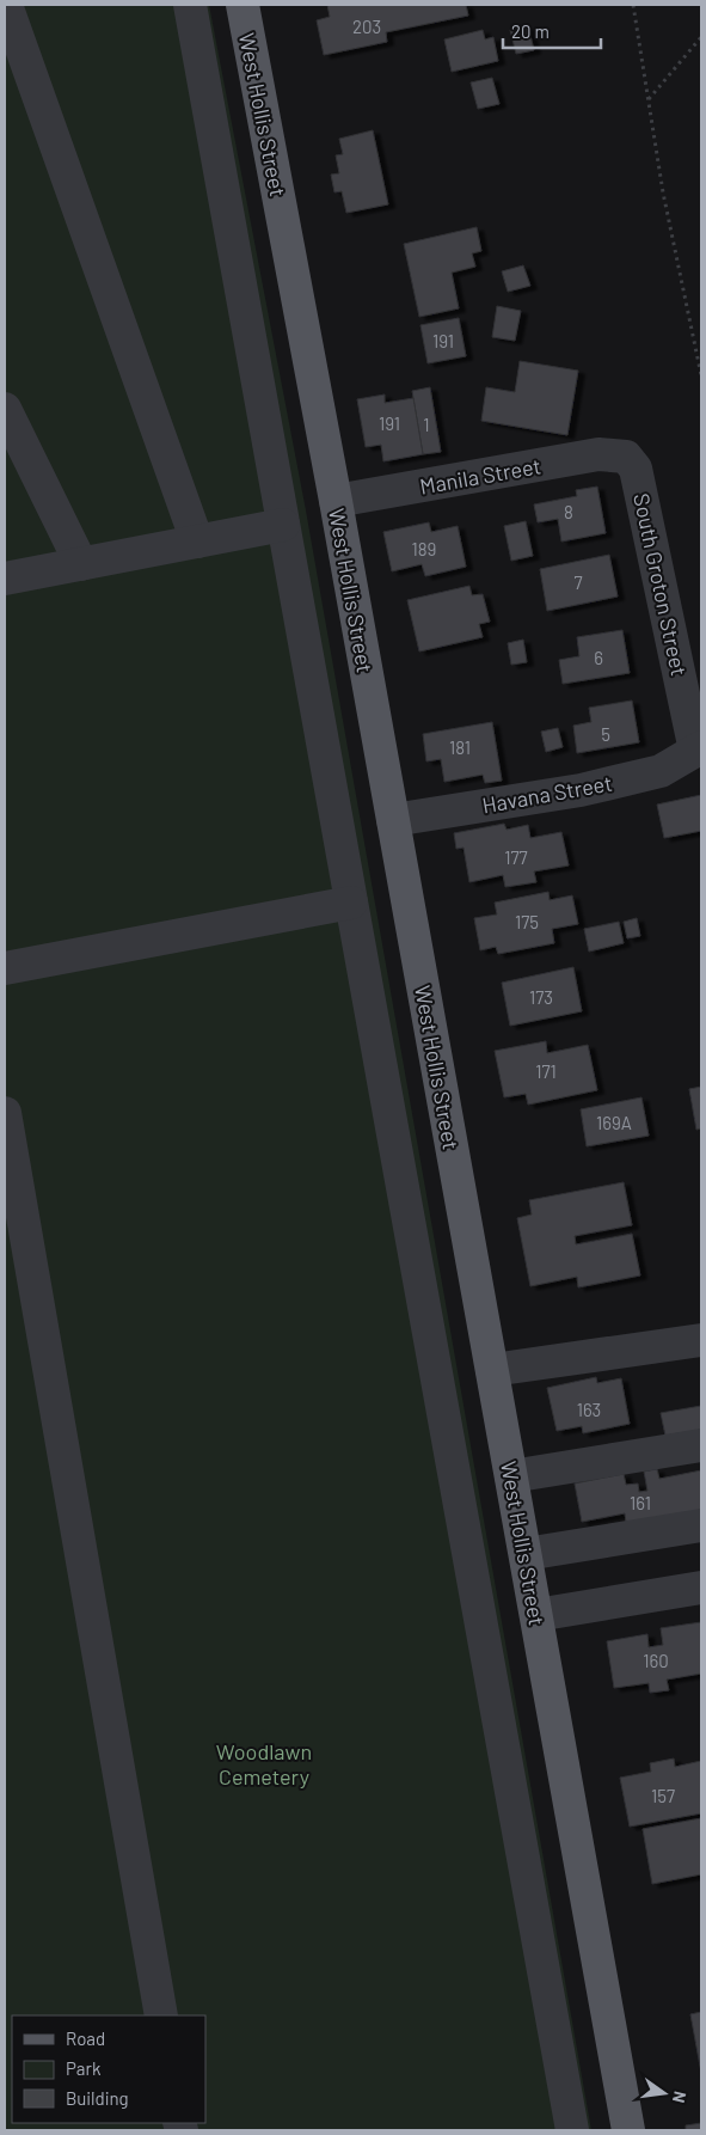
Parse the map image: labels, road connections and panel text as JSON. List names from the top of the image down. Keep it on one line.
{"streets":{"main road":["West Hollis Street"],"street":["Manila Street","South Groton Street","Havana Street"]},"crossings":[["West Hollis Street","Manila Street"],["West Hollis Street","Havana Street"],["Manila Street","South Groton Street"],["South Groton Street","Havana Street"]],"parks":["Woodlawn Cemetery"],"house_numbers":["203","191","191","1","8","189","7","6","5","181","177","175","173","171","169A","163","161","160","157"],"legend":["Road","Park","Building"],"scale_bar":"20 m","north":"right"}
